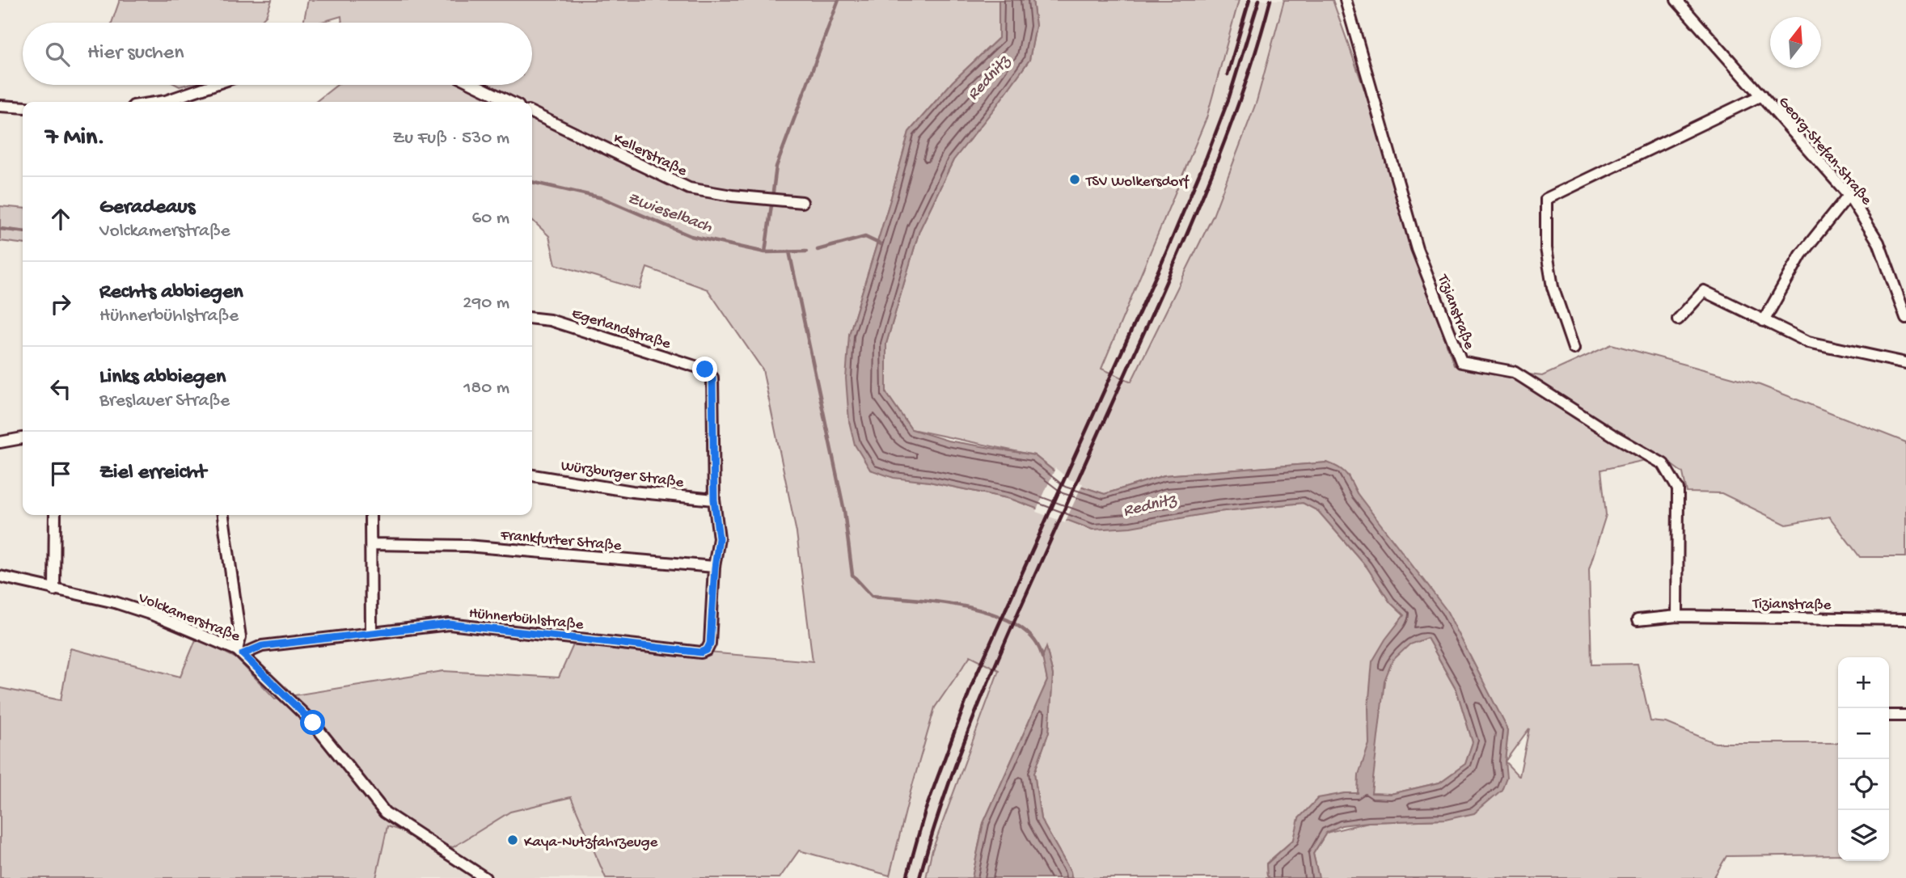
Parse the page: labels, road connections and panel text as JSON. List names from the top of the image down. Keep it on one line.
{"streets":{"street":["Georg-Stefan-Straße","Kellerstraße","Tizianstraße","Egerlandstraße","Würzburger Straße","Frankfurter Straße","Volckamerstraße","Hühnerbühlstraße"]},"crossings":[["Egerlandstraße","Würzburger Straße"],["Frankfurter Straße","Hühnerbühlstraße"],["Volckamerstraße","Hühnerbühlstraße"]],"water":["Rednitz","Zwieselbach"],"places":["TSV Wolkersdorf","Kaya-Nutzfahrzeuge"],"north":"top","page":{"search":"Hier suchen","heading":["7 Min.","Zu Fuß · 530 m"],"list":[["Geradeaus","Volckamerstraße","60 m"],["Rechts abbiegen","Hühnerbühlstraße","290 m"],["Links abbiegen","Breslauer Straße","180 m"],"Ziel erreicht"],"map_buttons":["+","−"]}}
